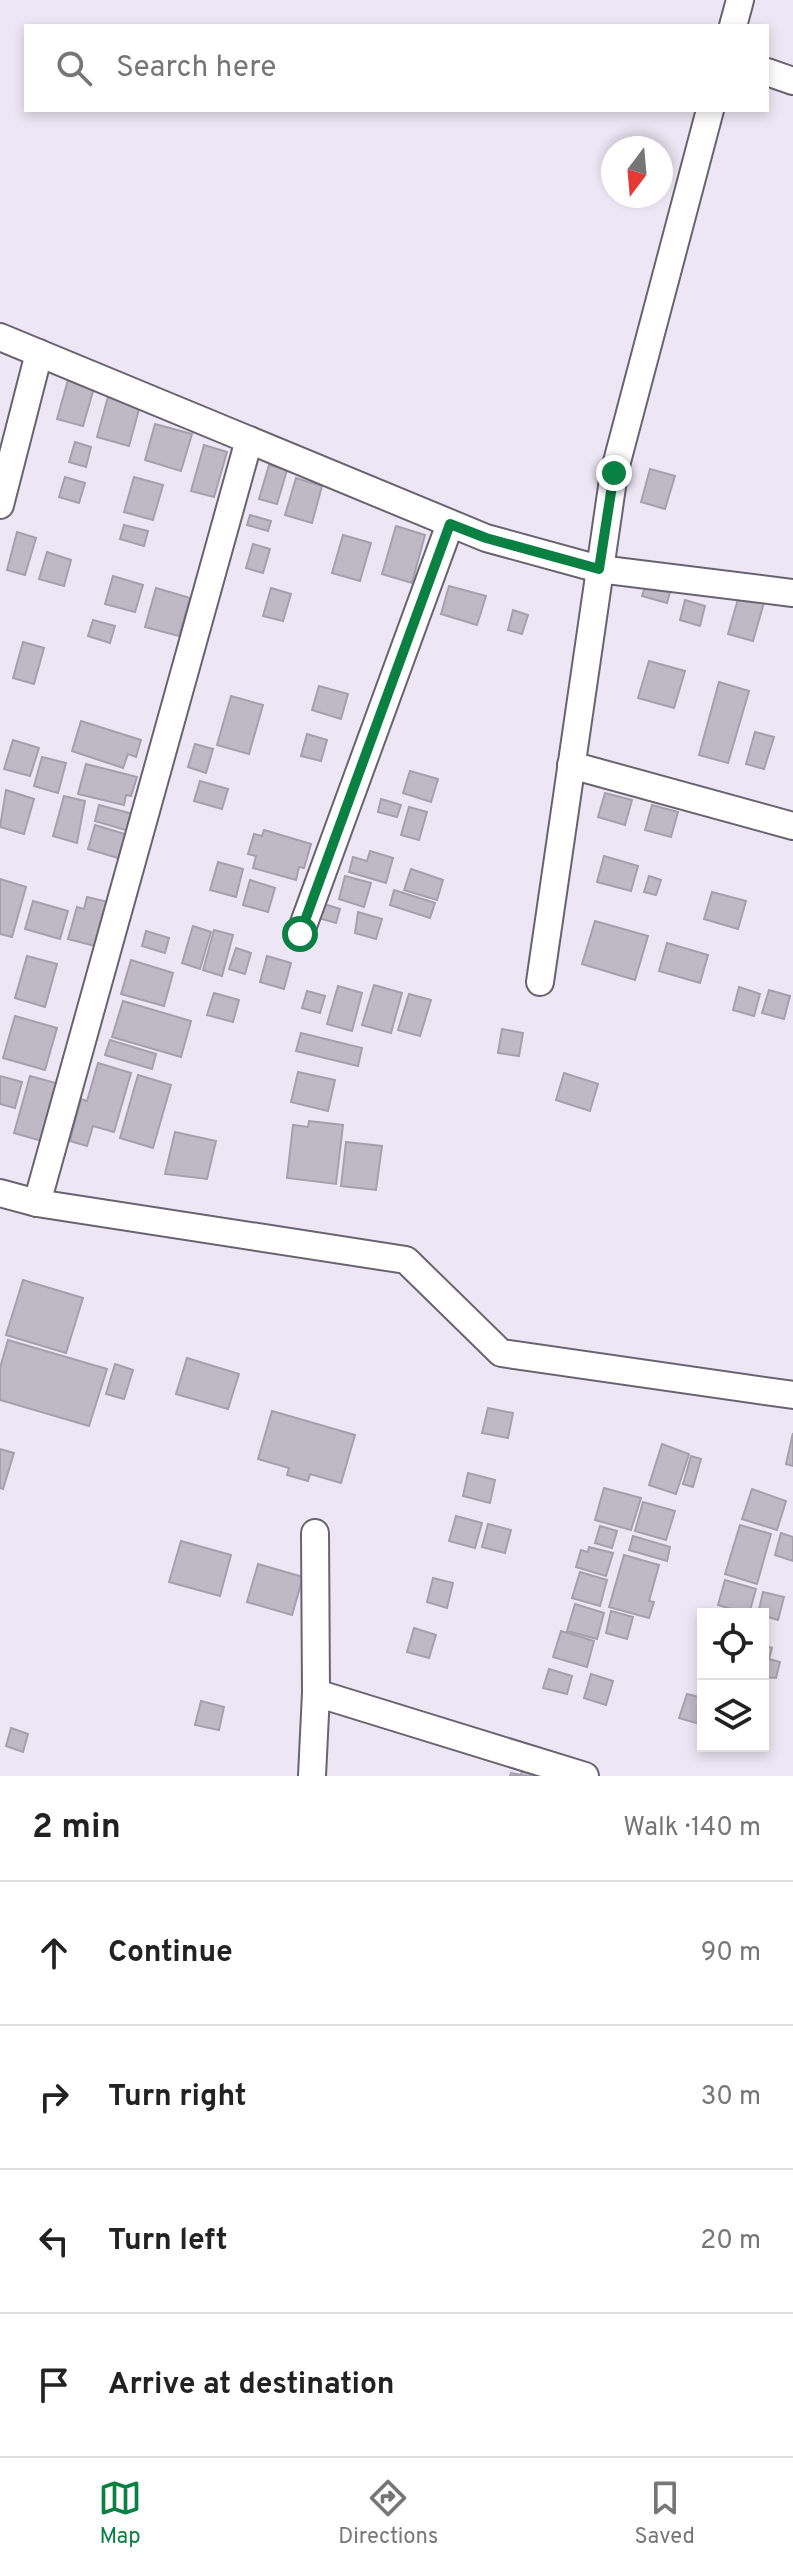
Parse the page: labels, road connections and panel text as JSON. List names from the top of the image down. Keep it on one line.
{"north":"bottom","page":{"search":"Search here","heading":["2 min","Walk · 140 m"],"list":[["Continue","90 m"],["Turn right","30 m"],["Turn left","20 m"],"Arrive at destination"],"nav":["Map","Directions","Saved"]}}
